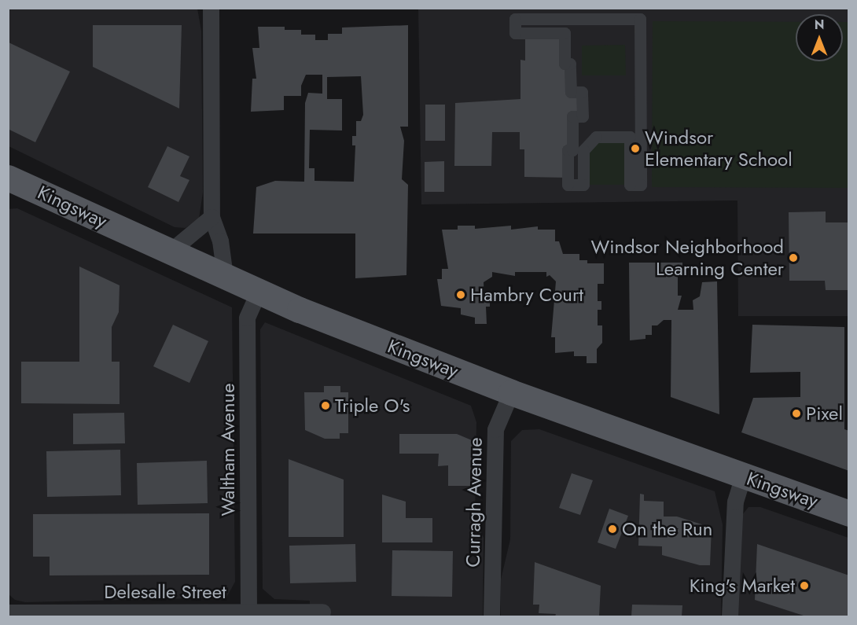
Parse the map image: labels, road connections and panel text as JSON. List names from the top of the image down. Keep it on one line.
{"streets":{"main road":["Kingsway"],"street":["Waltham Avenue","Curragh Avenue","Delesalle Street"]},"crossings":[["Kingsway","Waltham Avenue"],["Kingsway","Curragh Avenue"],["Waltham Avenue","Delesalle Street"]],"places":["Windsor Elementary School","Windsor Neighborhood Learning Center","Hambry Court","Triple O's","Pixel","On the Run","King's Market"],"north":"top"}
